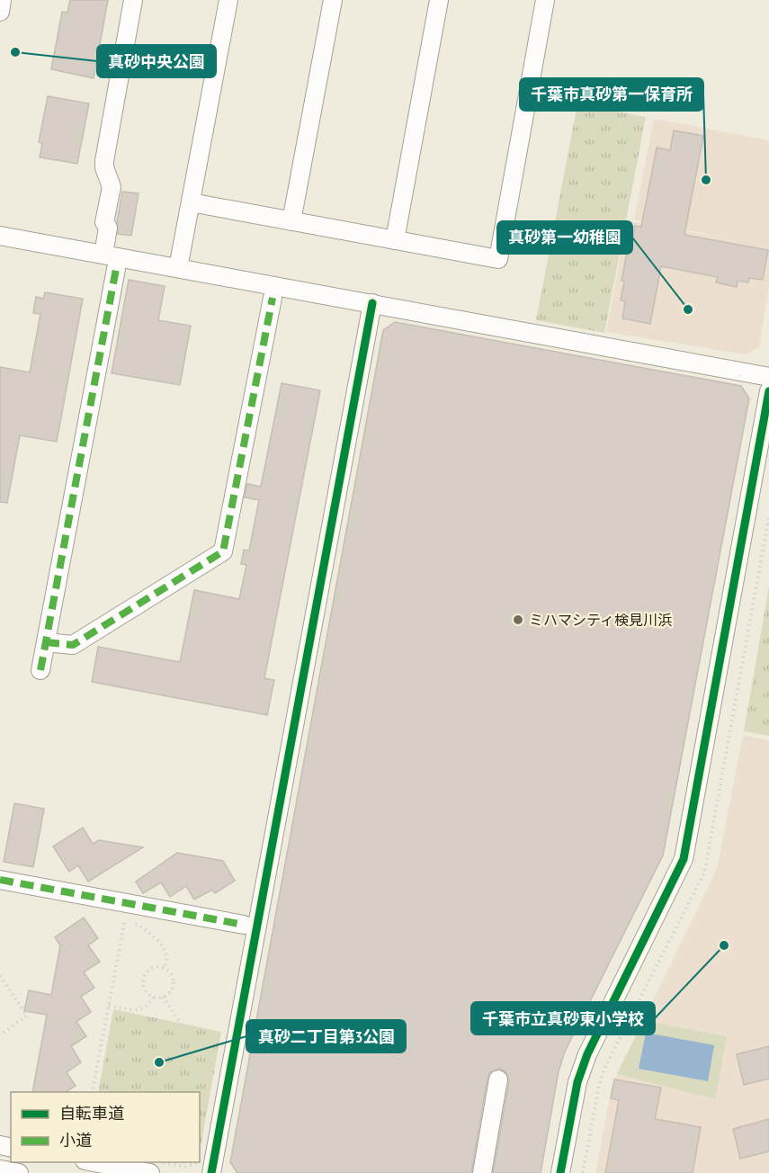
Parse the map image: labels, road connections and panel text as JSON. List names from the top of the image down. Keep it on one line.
{"places":["真砂中央公園","千葉市真砂第一保育所","真砂第一幼稚園","ミハマシティ検見川浜","千葉市立真砂東小学校","真砂二丁目第3公園"],"legend":["自転車道","小道"]}
